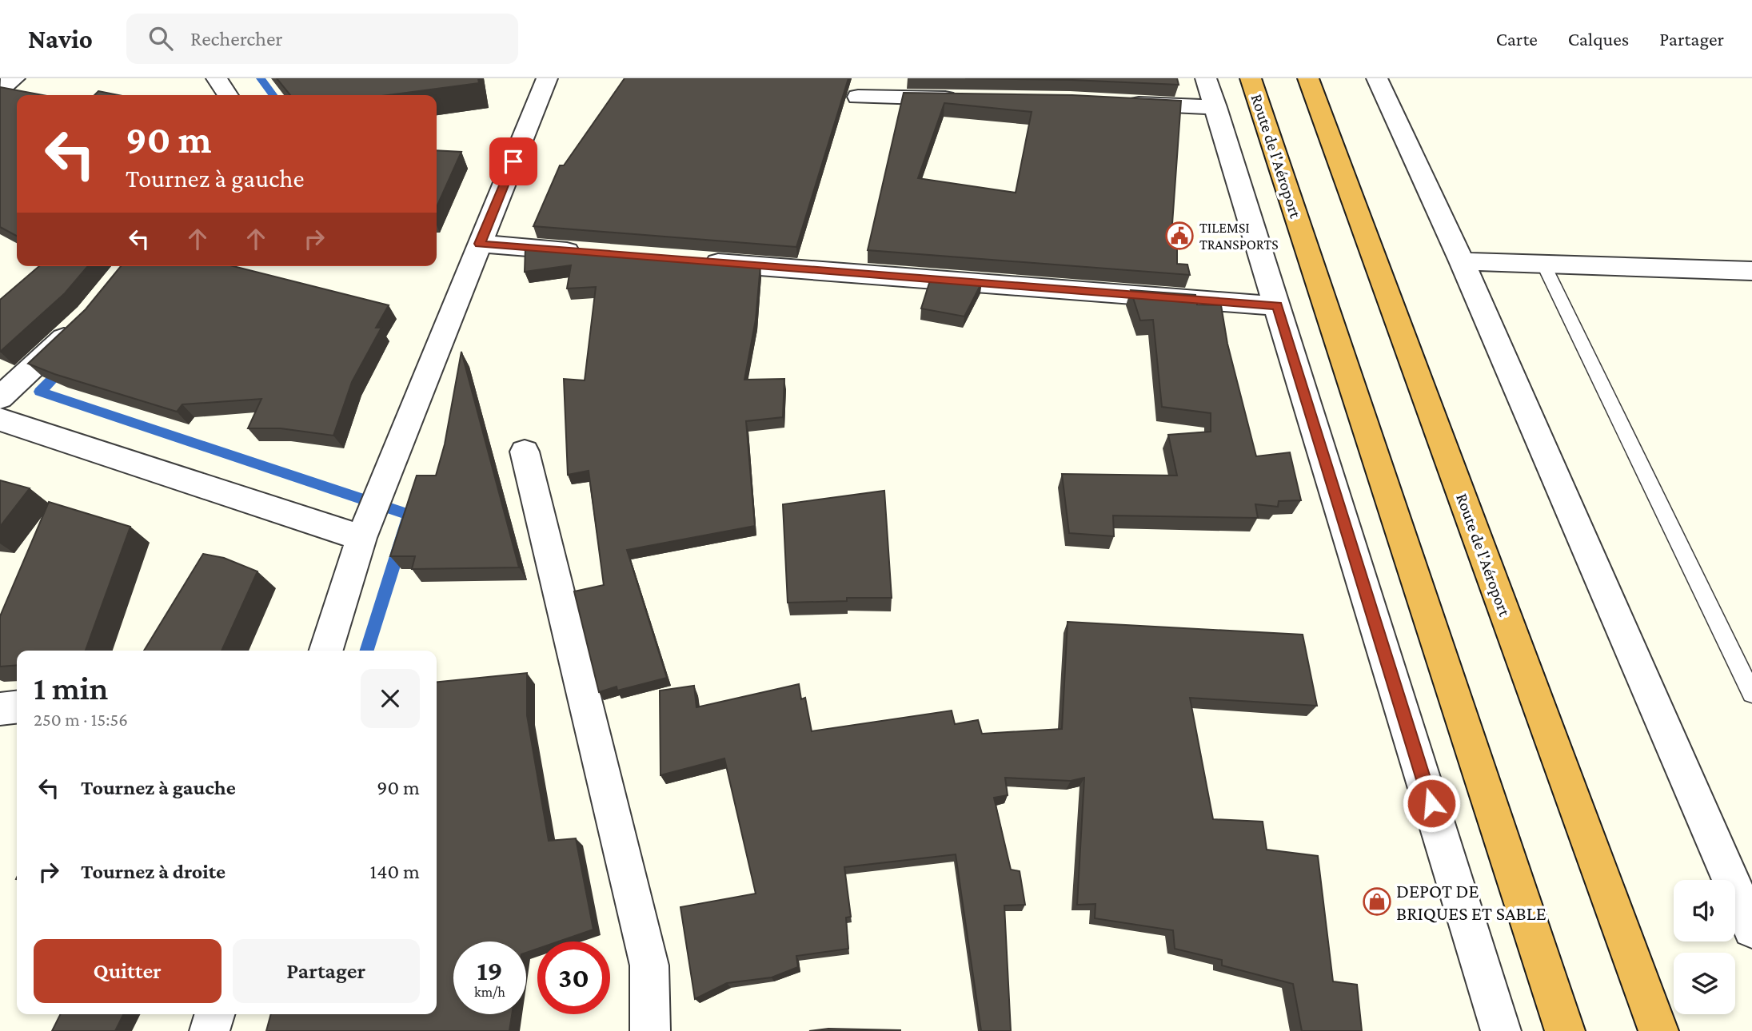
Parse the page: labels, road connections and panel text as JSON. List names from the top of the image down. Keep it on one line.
{"streets":{"highway":["Route de l'Aéroport"]},"places":{"public building":["TILEMSI TRANSPORTS"],"shop":["DEPOT DE BRIQUES ET SABLE"]},"page":{"header":"Navio","search":"Rechercher","nav":["Carte","Calques","Partager"],"turn":["90 m","Tournez à gauche"],"heading":["1 min","250 m · 15:56"],"list":[{"name":"Tournez à gauche","value":"90 m"},{"name":"Tournez à droite","value":"140 m"}],"buttons":["Quitter","Partager"],"speed":"19 km/h","limit":"30"}}
